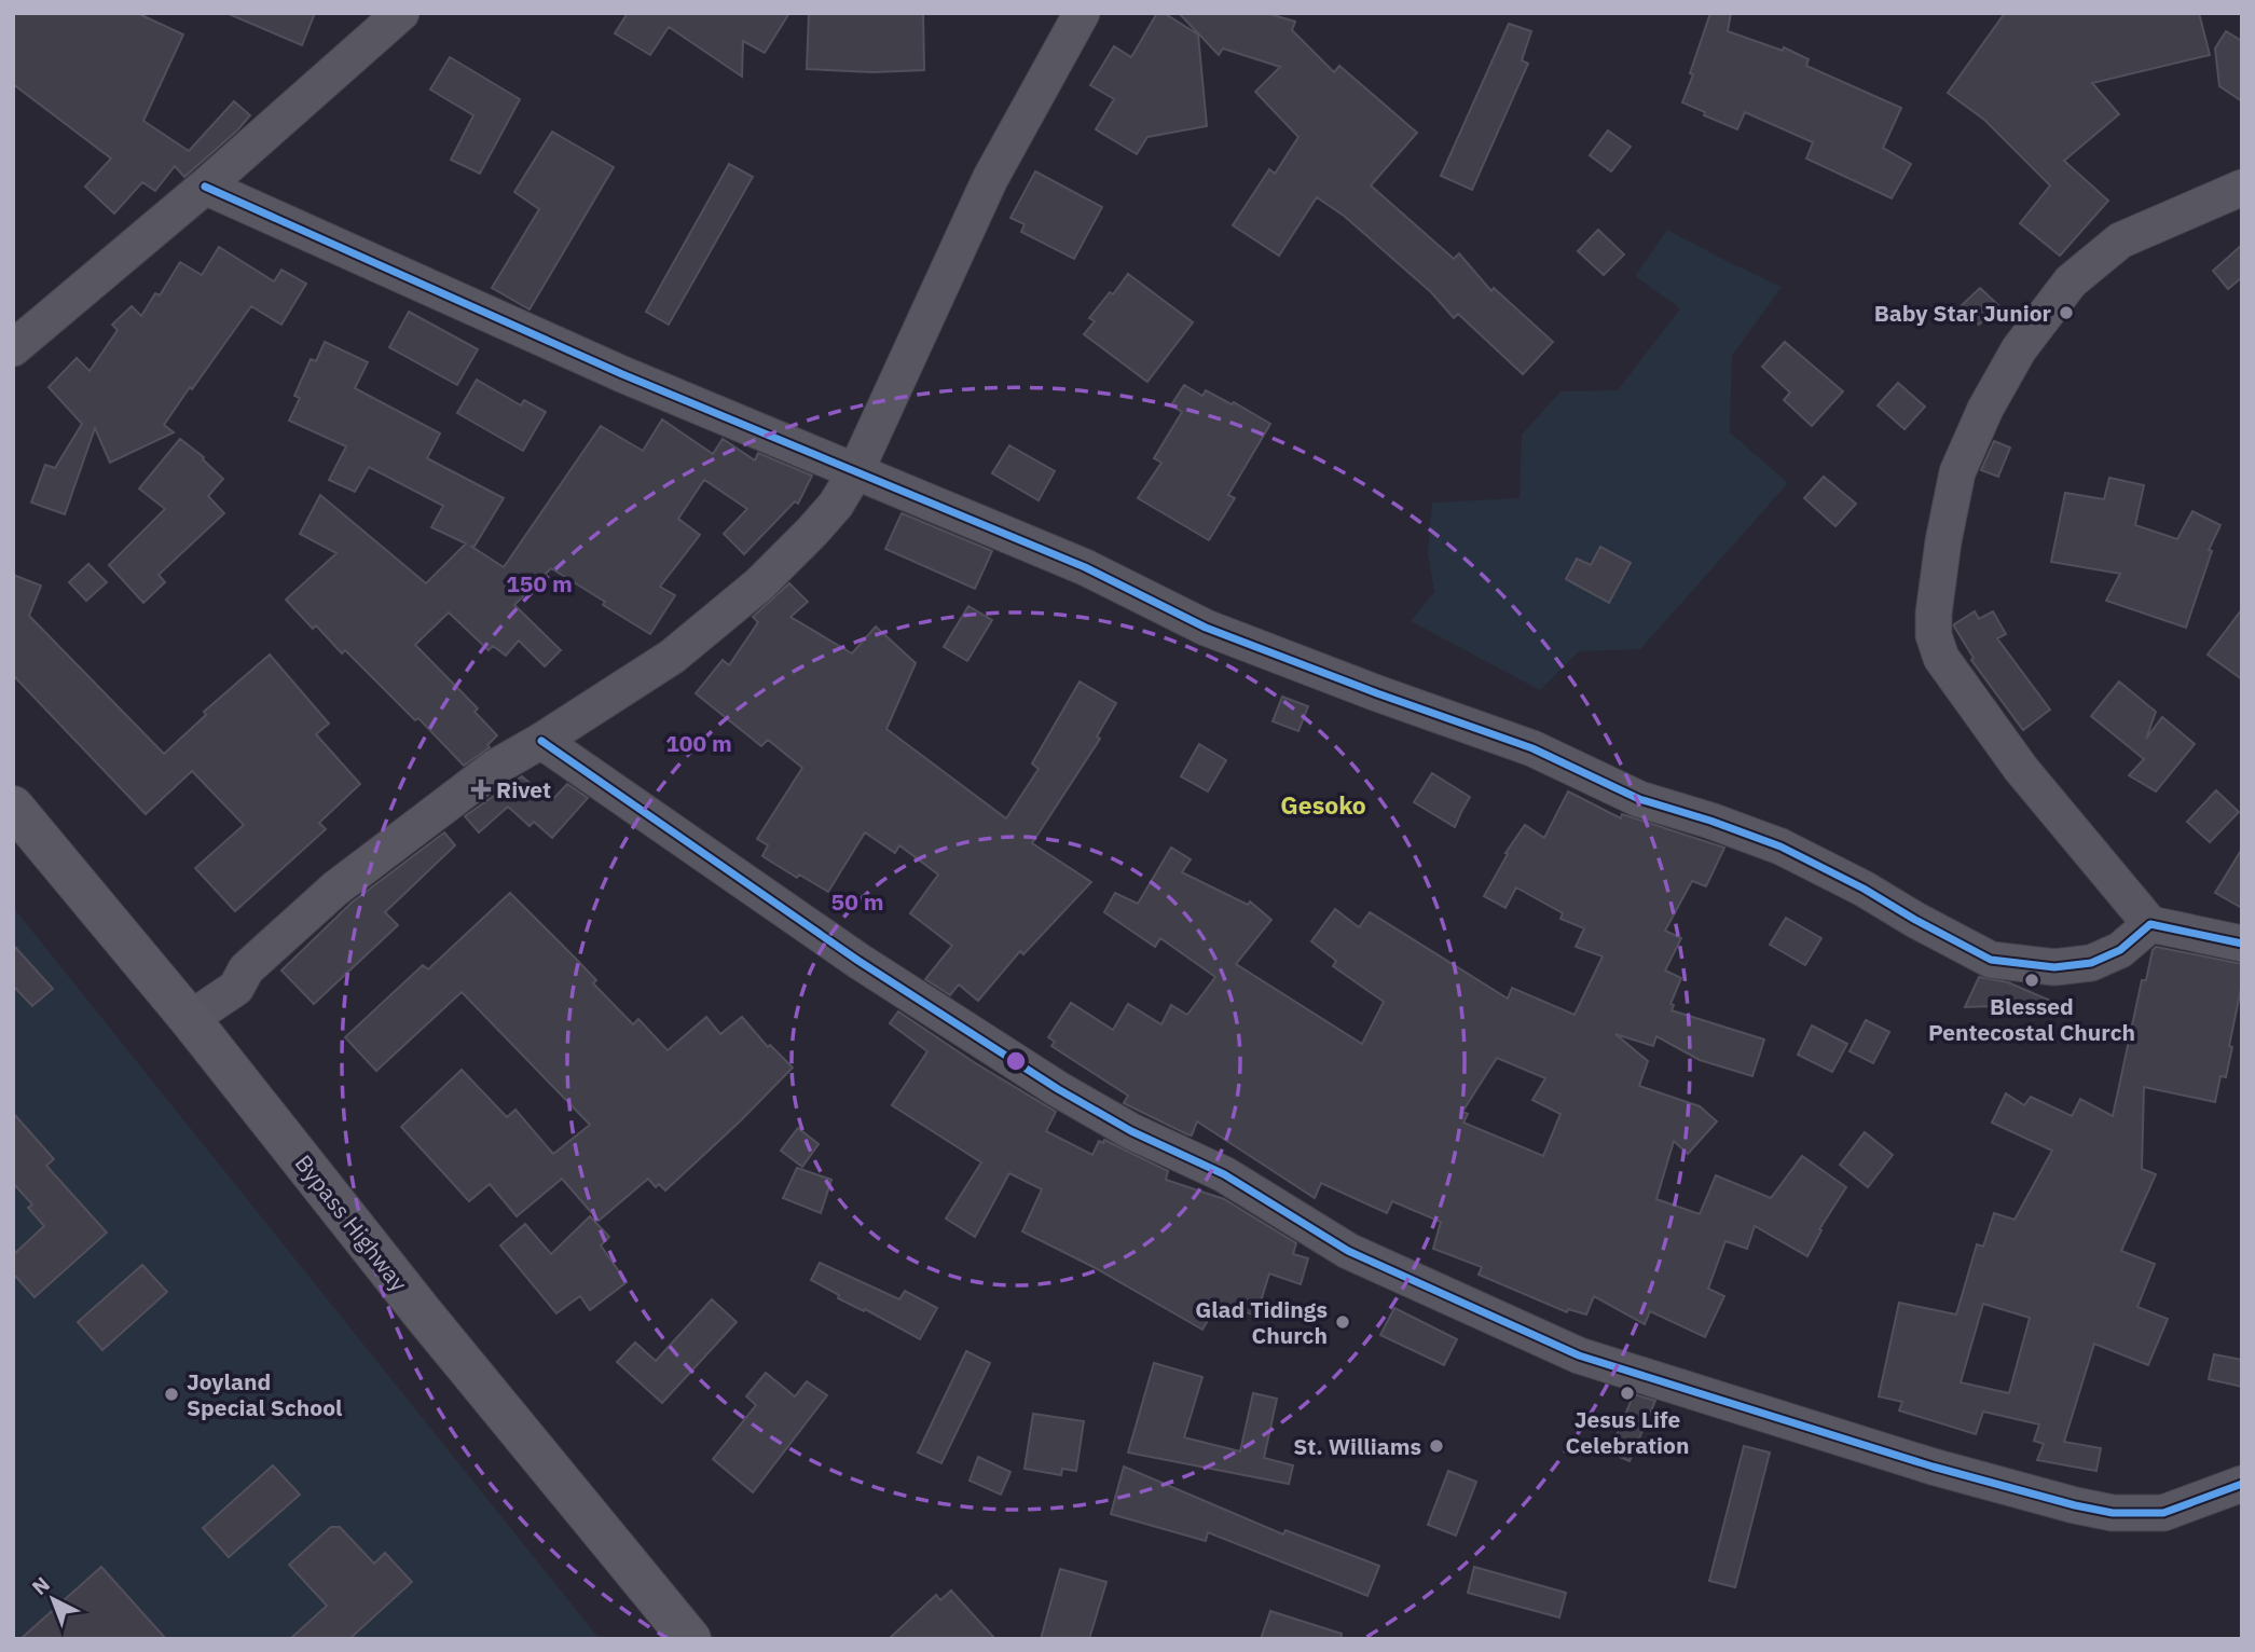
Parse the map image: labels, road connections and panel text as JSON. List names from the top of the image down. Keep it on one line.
{"streets":{"main road":["Bypass Highway"]},"districts":["Gesoko"],"places":{"other":["Baby Star Junior","Blessed Pentecostal Church","Glad Tidings Church","Jesus Life Celebration","Joyland Special School","St. Williams"],"health":["Rivet"]},"north":"top left","rings":["150 m","100 m","50 m"]}
